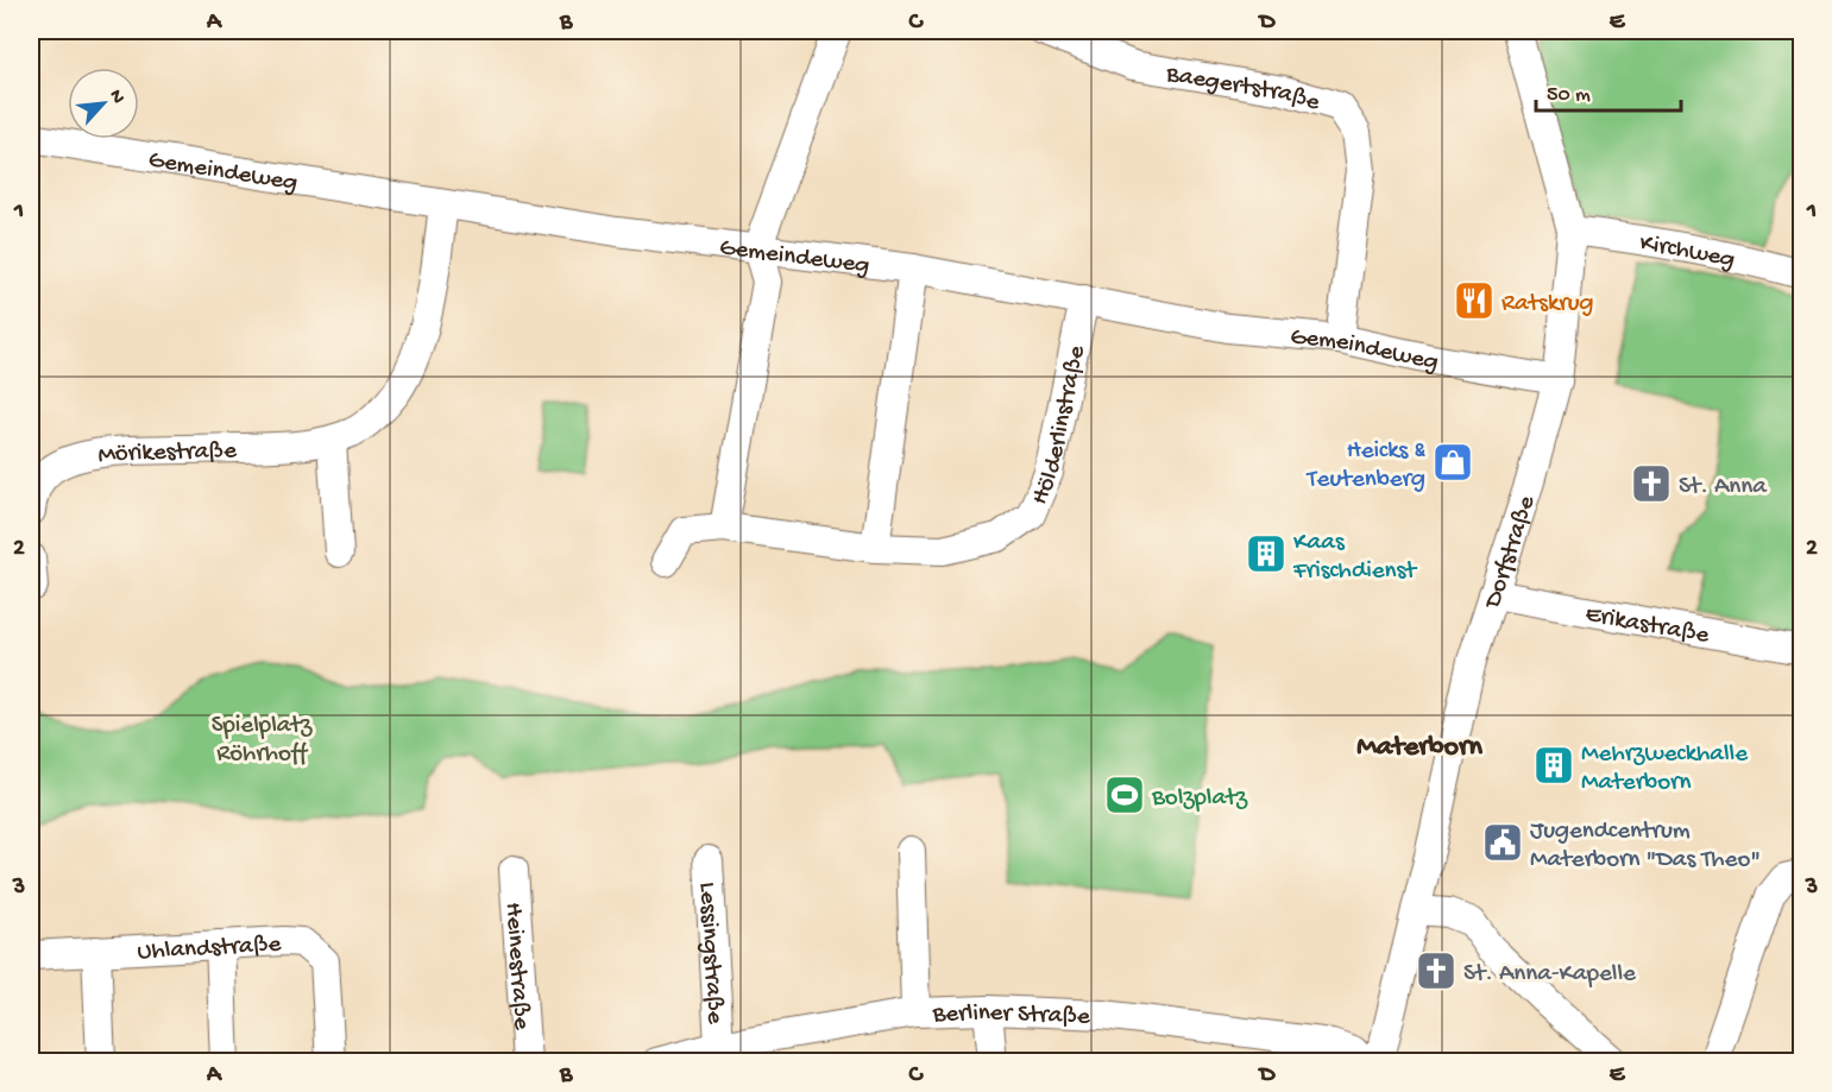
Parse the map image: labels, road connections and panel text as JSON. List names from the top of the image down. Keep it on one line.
{"streets":{"street":["Baegertstraße","Gemeindeweg","Kirchweg","Hölderlinstraße","Mörikestraße","Dorfstraße","Erikastraße","Uhlandstraße","Lessingstraße","Heinestraße","Berliner Straße"]},"crossings":[["Baegertstraße","Gemeindeweg"],["Gemeindeweg","Hölderlinstraße"],["Gemeindeweg","Mörikestraße"],["Gemeindeweg","Dorfstraße"],["Kirchweg","Dorfstraße"],["Dorfstraße","Erikastraße"],["Dorfstraße","Berliner Straße"],["Lessingstraße","Berliner Straße"]],"districts":["Materborn"],"parks":["Spielplatz Röhrhoff"],"places":{"restaurant":["Ratskrug"],"shop":["Heicks & Teutenberg"],"church":["St. Anna","St. Anna-Kapelle"],"building":["Kaas Frischdienst","Mehrzweckhalle Materborn"],"sports":["Bolzplatz"],"public building":["Jugendcentrum Materborn \"Das Theo\""]},"scale_bar":"50 m","north":"top right","grid":{"columns":["A","B","C","D","E"],"rows":["1","2","3"]}}
